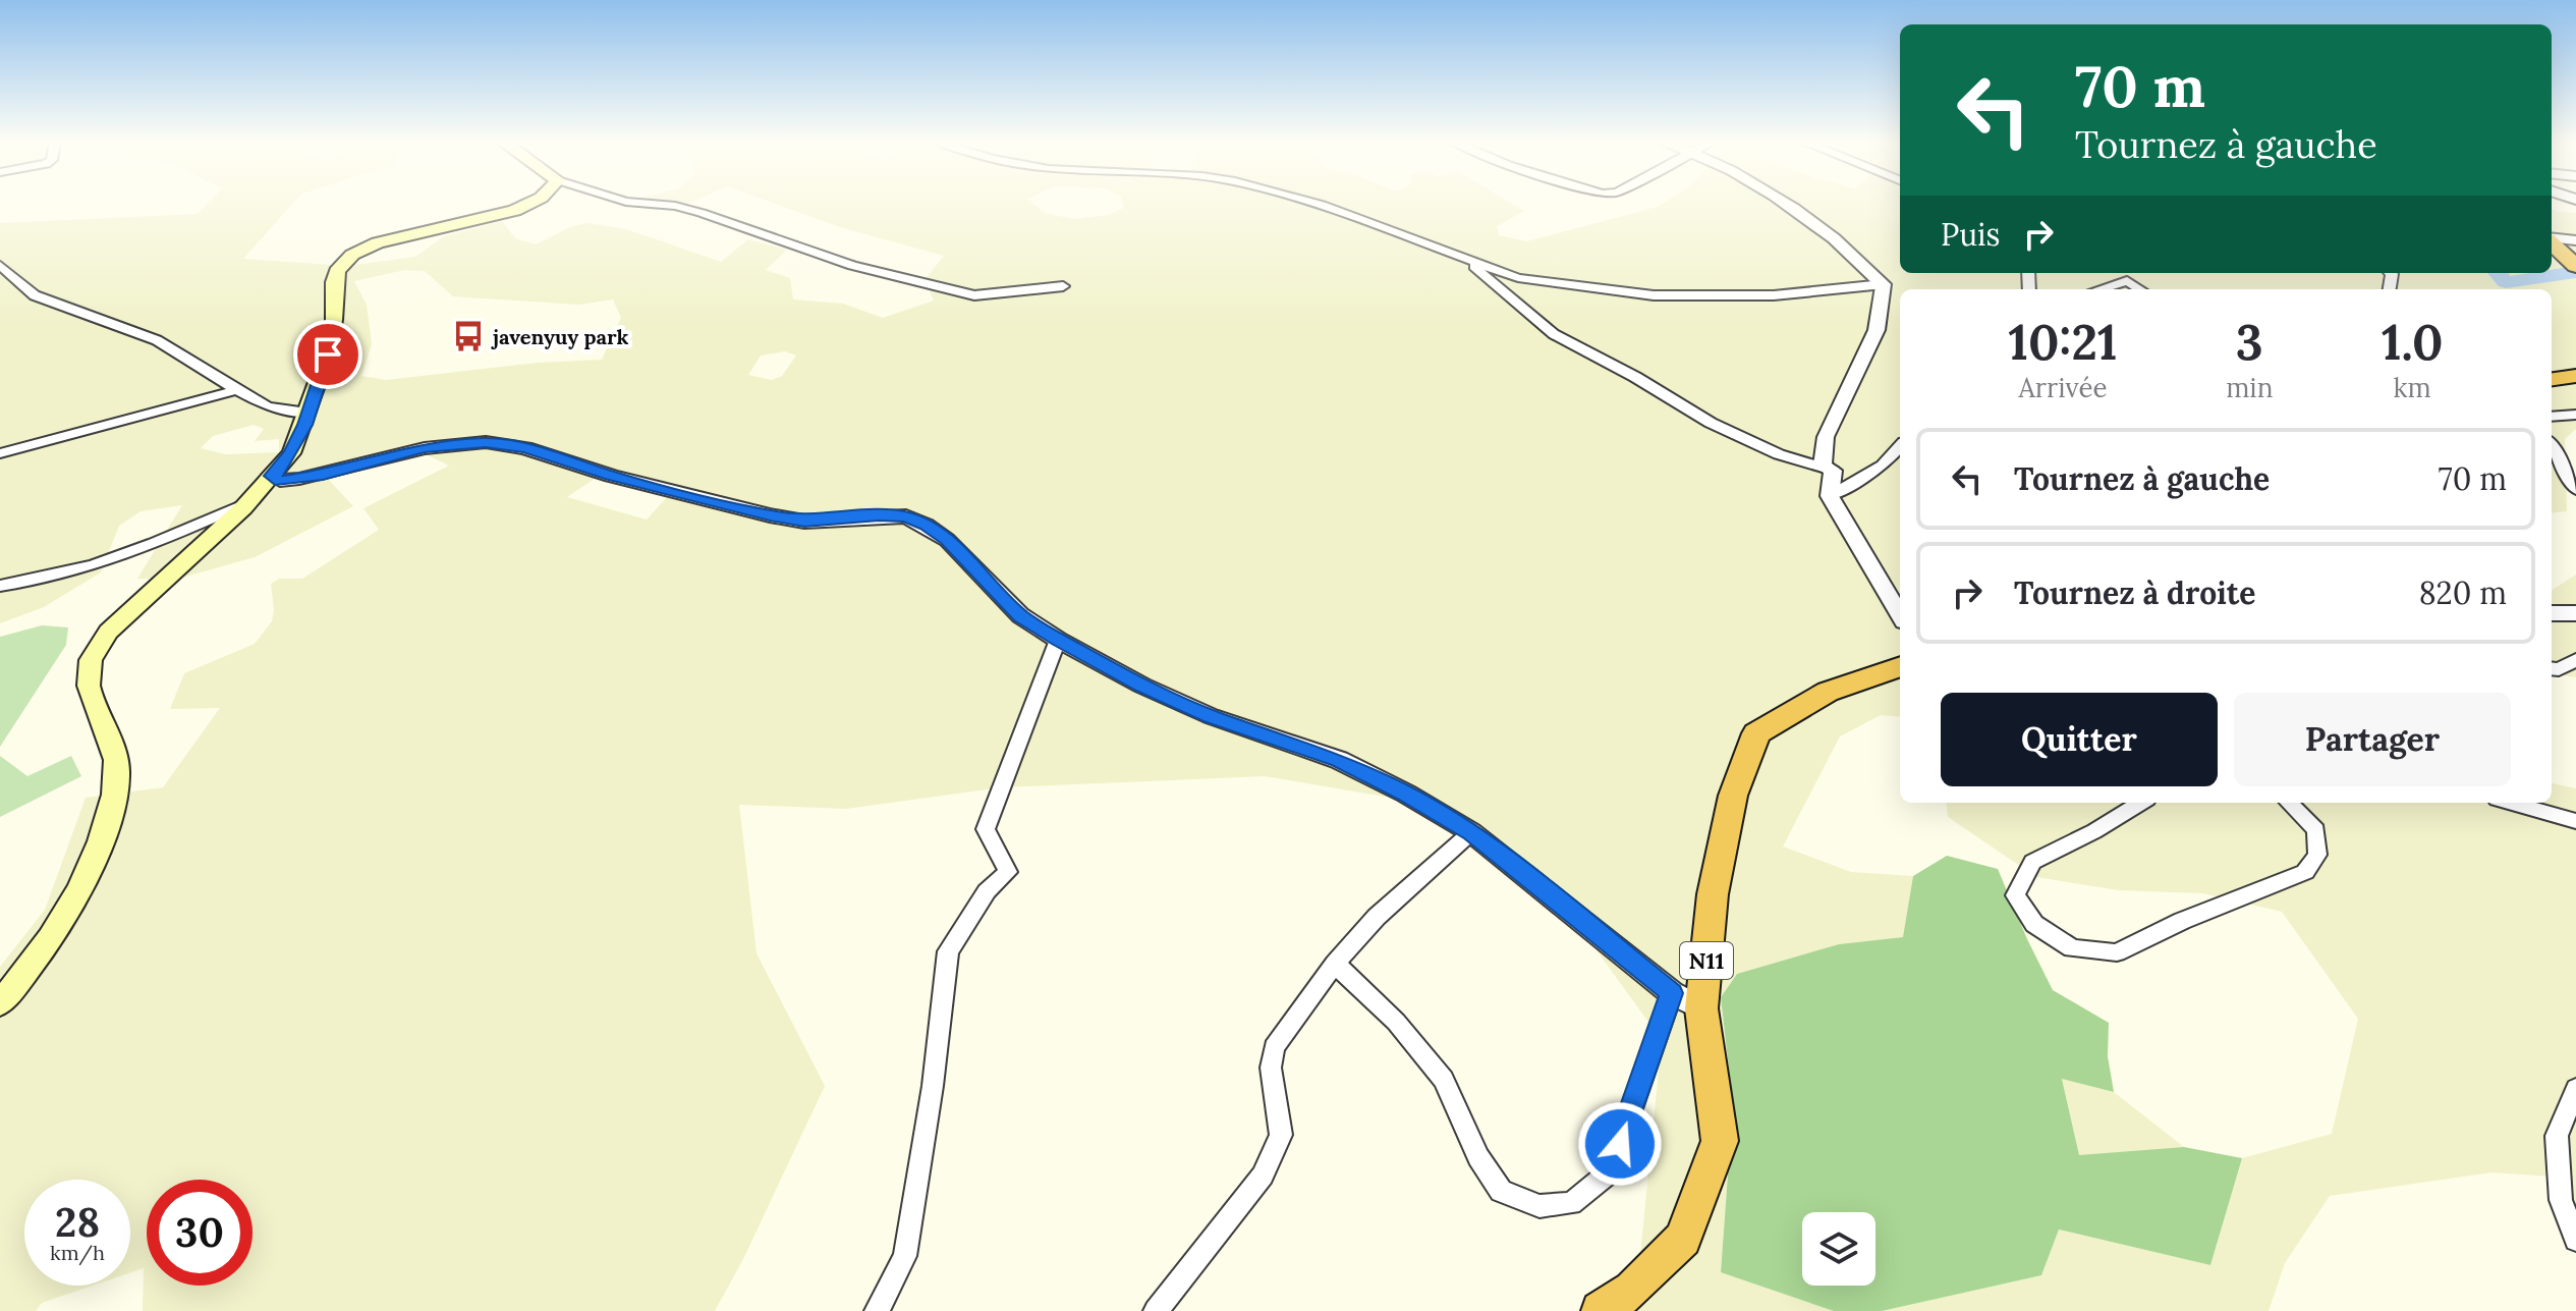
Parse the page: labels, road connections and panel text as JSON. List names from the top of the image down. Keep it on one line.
{"streets":{"highway":["N11"]},"places":{"bus stop":["javenyuy park"]},"page":{"turn":["70 m","Tournez à gauche"],"then":"Puis","eta":["10:21","Arrivée","3","min","1.0","km"],"list":[{"name":"Tournez à gauche","value":"70 m"},{"name":"Tournez à droite","value":"820 m"}],"buttons":["Quitter","Partager"],"speed":"28 km/h","limit":"30"}}
